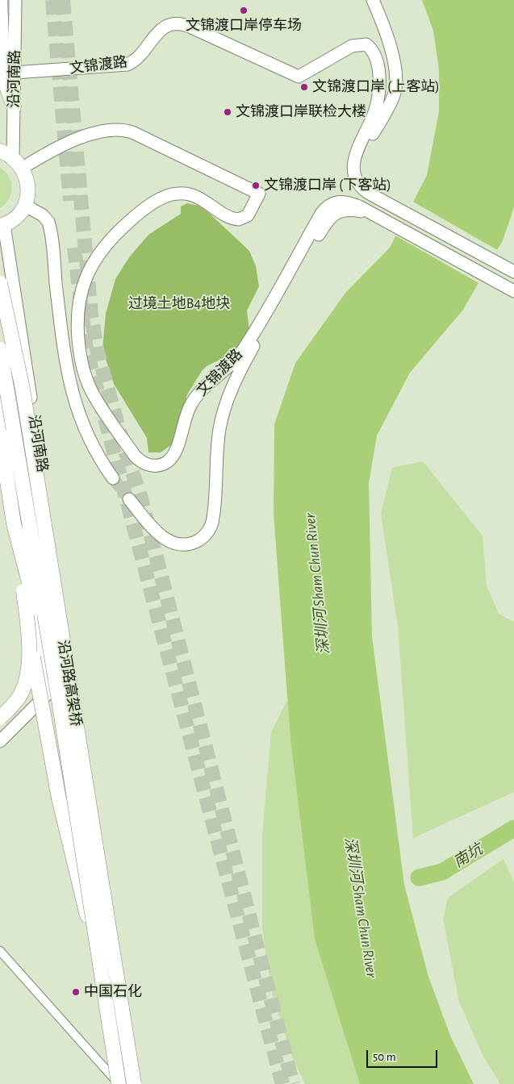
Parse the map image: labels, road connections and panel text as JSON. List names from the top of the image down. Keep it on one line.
{"streets":{"highway":["沿河路高架桥"],"main road":["文锦渡路","沿河南路"]},"crossings":[["文锦渡路","沿河南路"],["沿河南路","沿河路高架桥"]],"water":["深圳河 Sham Chun River","南坑"],"parks":["过境土地B4地块"],"places":["文锦渡口岸停车场","文锦渡口岸 (上客站)","文锦渡口岸联检大楼","文锦渡口岸 (下客站)","中国石化"],"scale_bar":"50 m"}
